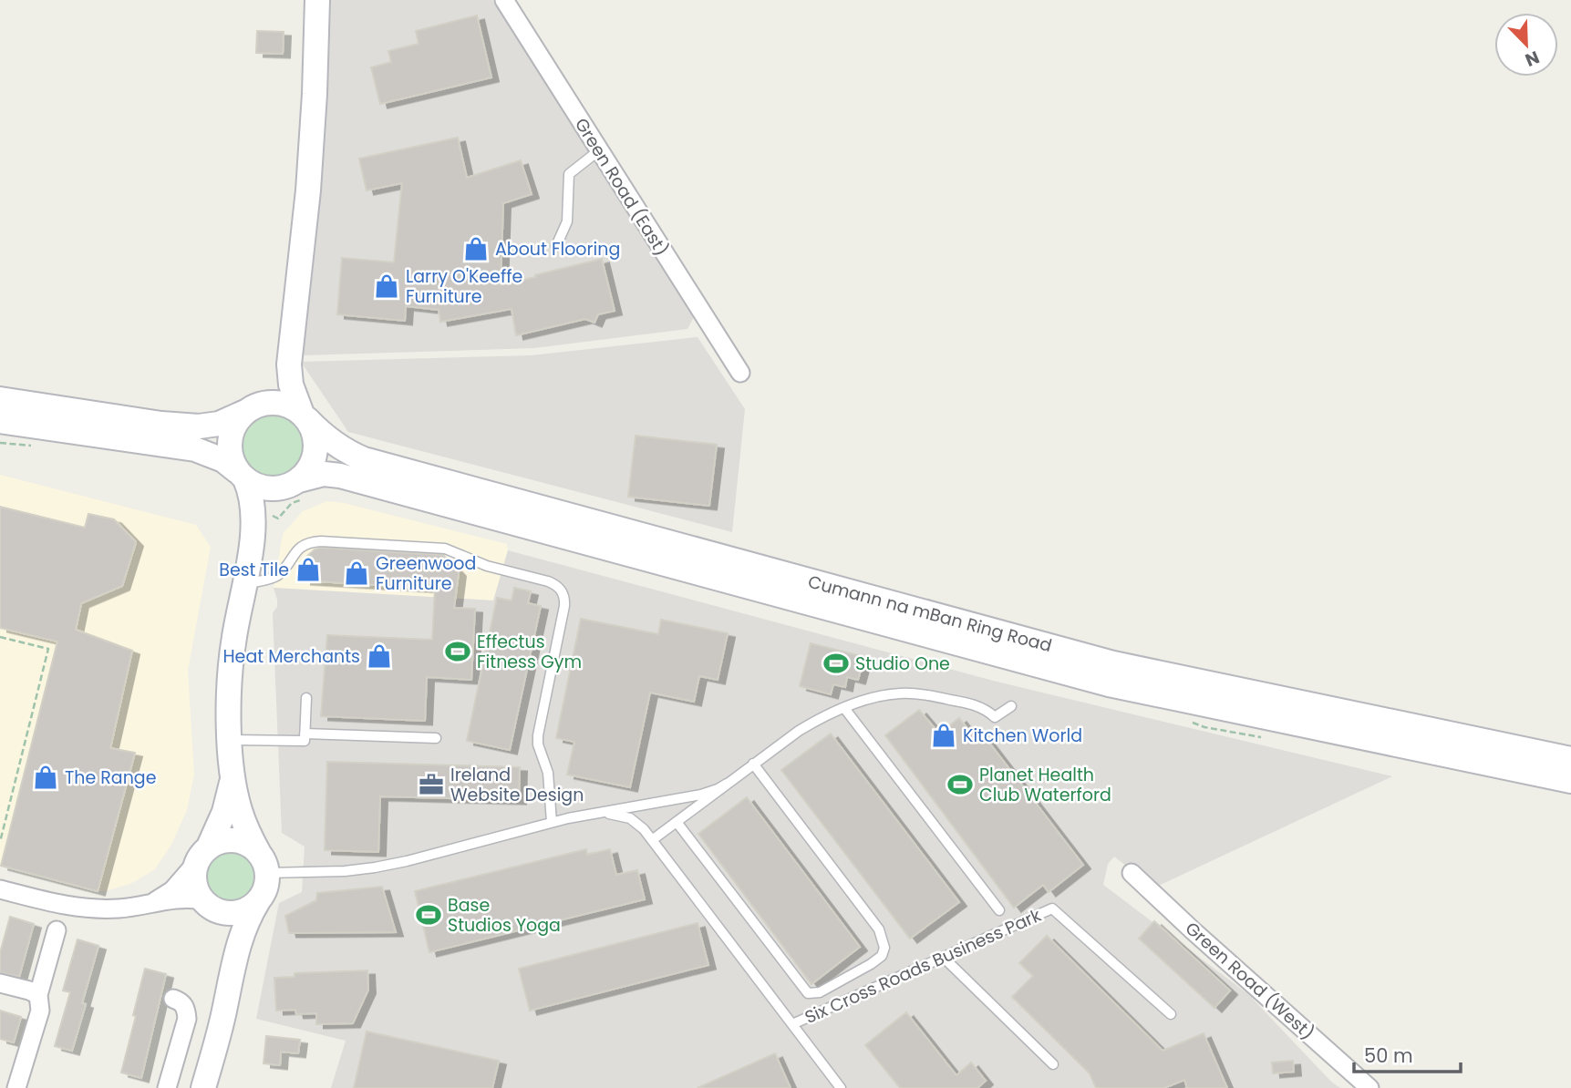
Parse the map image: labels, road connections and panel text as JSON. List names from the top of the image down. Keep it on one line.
{"streets":{"main road":["Cumann na mBan Ring Road"],"street":["Green Road (East)","Green Road (West)"],"lane":["Six Cross Roads Business Park"]},"places":{"shop":["About Flooring","Larry O'Keeffe Furniture","Best Tile","Greenwood Furniture","Heat Merchants","Kitchen World","The Range"],"sports":["Effectus Fitness Gym","Studio One","Planet Health Club Waterford","Base Studios Yoga"],"office":["Ireland Website Design"]},"scale_bar":"50 m","north":"bottom right"}
